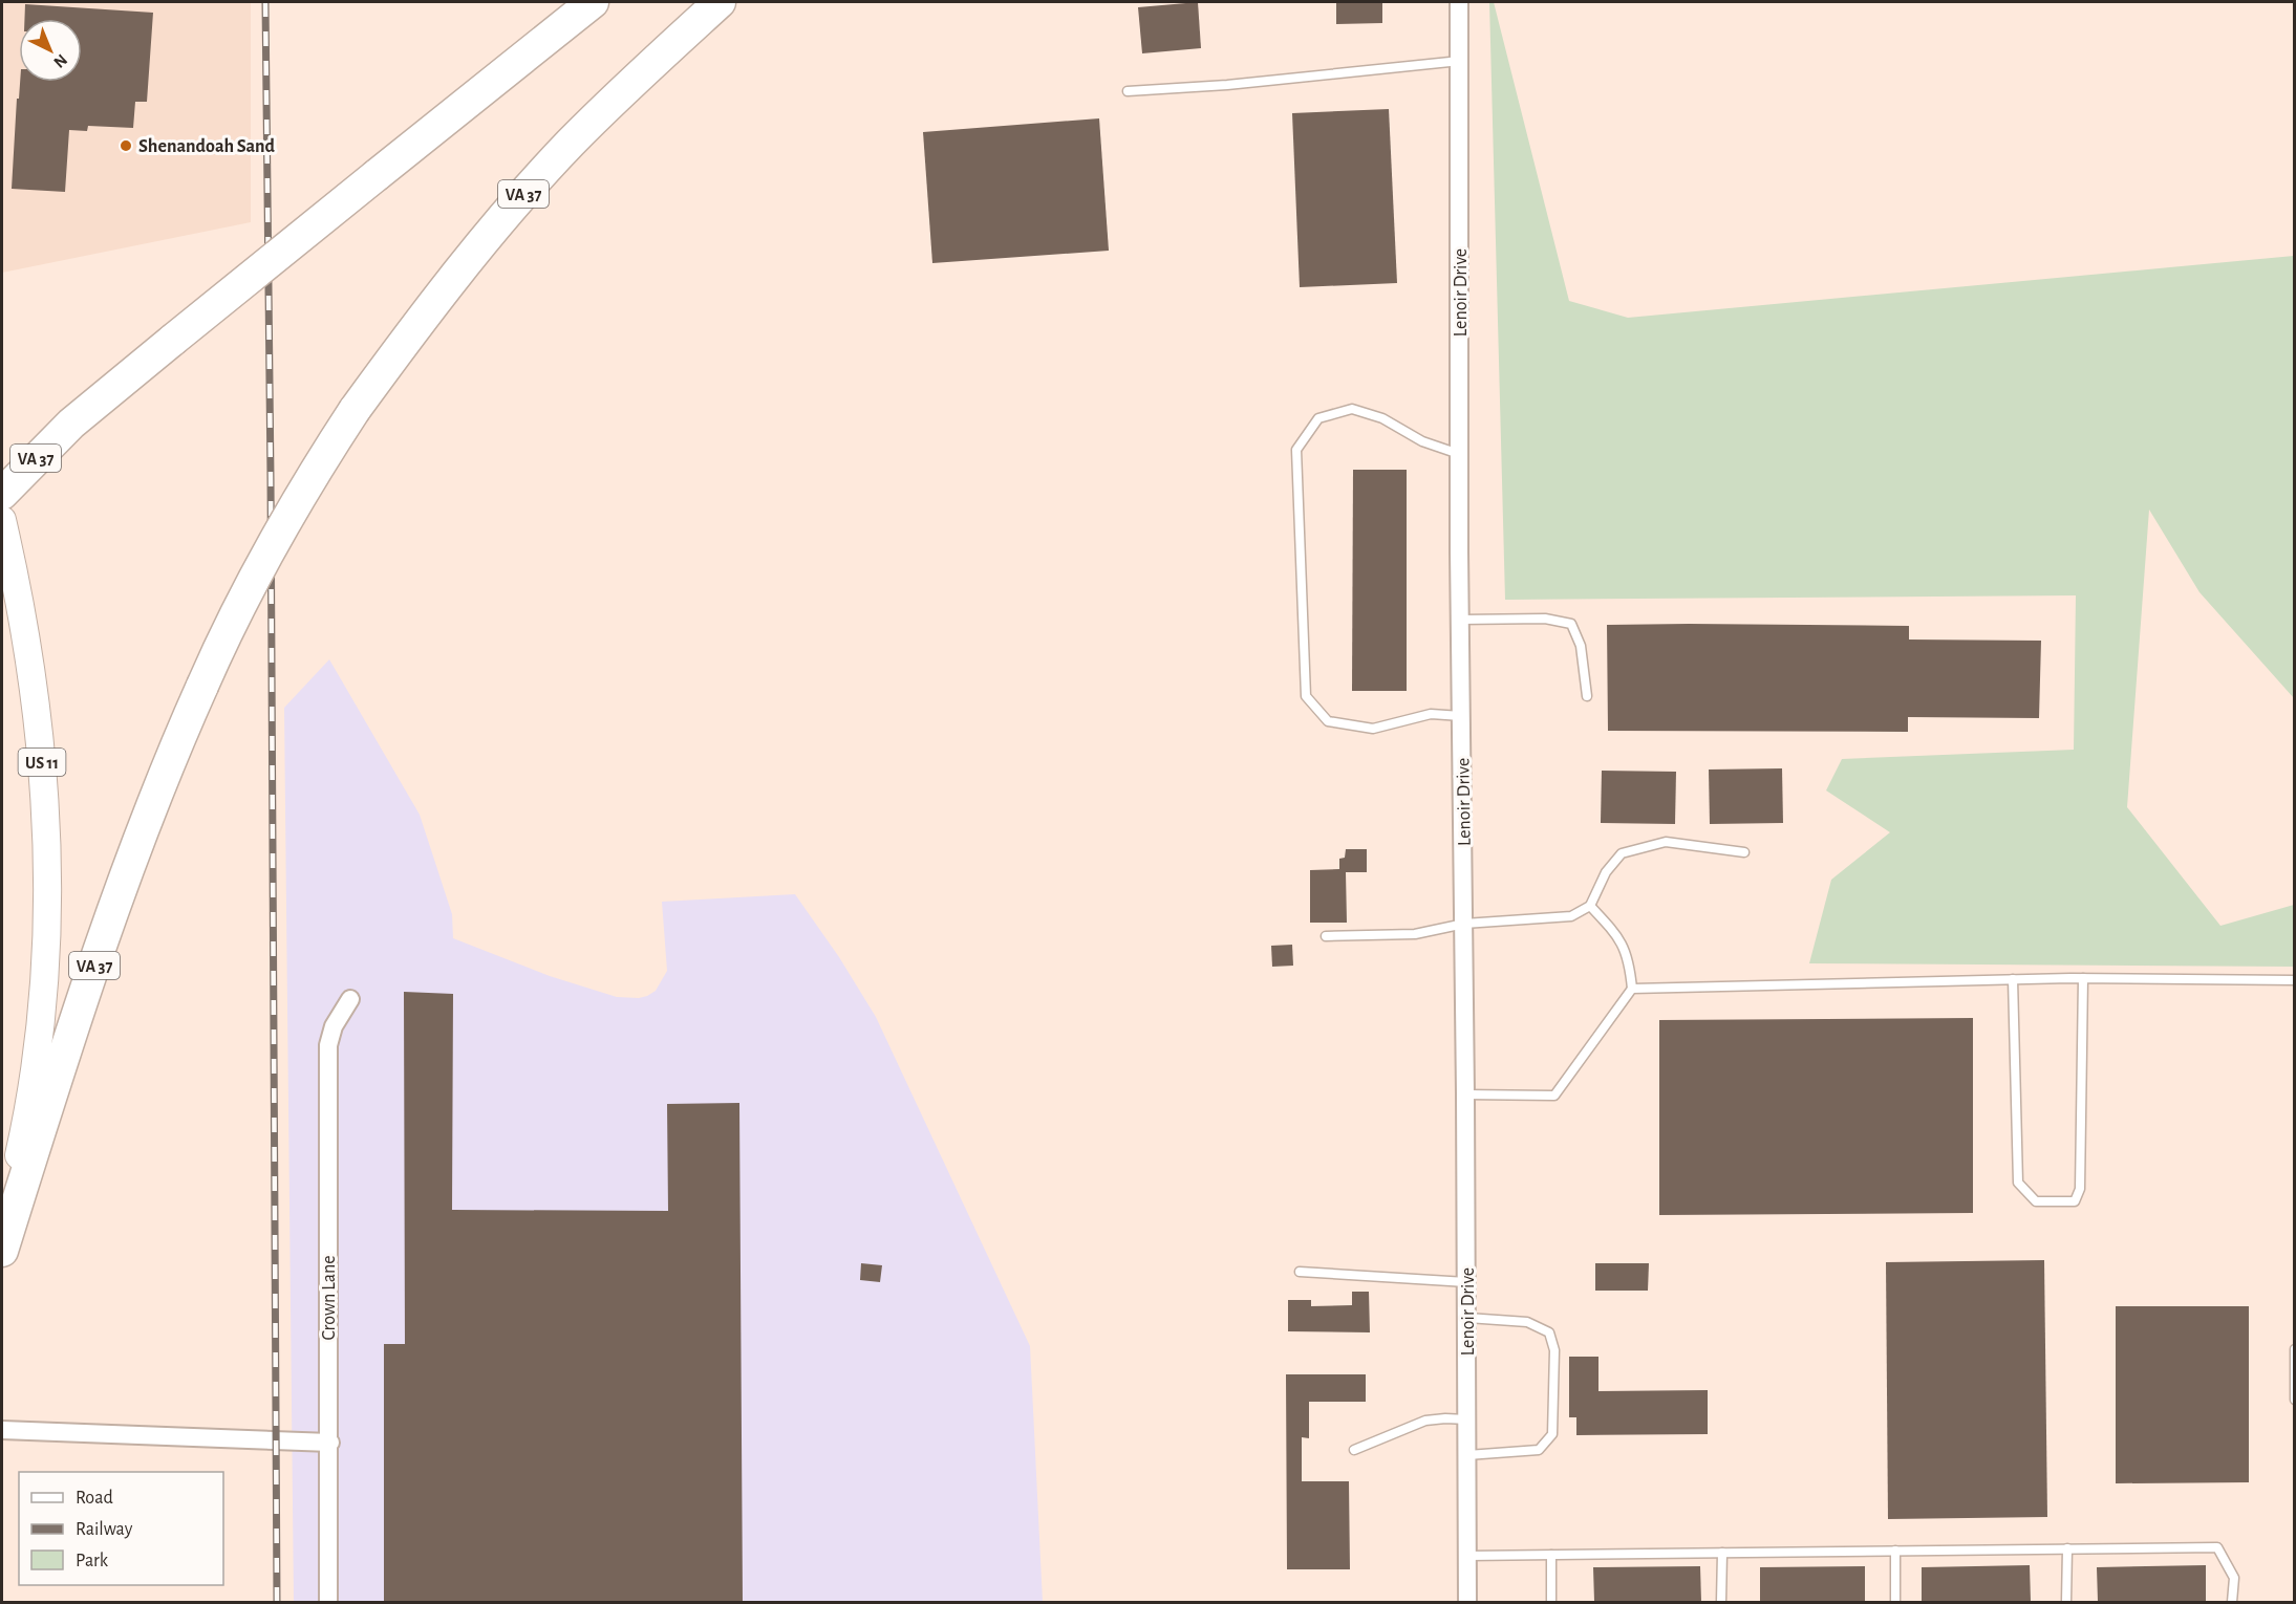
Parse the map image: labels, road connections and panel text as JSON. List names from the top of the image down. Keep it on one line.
{"streets":{"highway":["VA 37"],"main road":["US 11"],"street":["Lenoir Drive","Crown Lane"]},"places":["Shenandoah Sand"],"legend":["Road","Railway","Park"],"north":"bottom right"}
